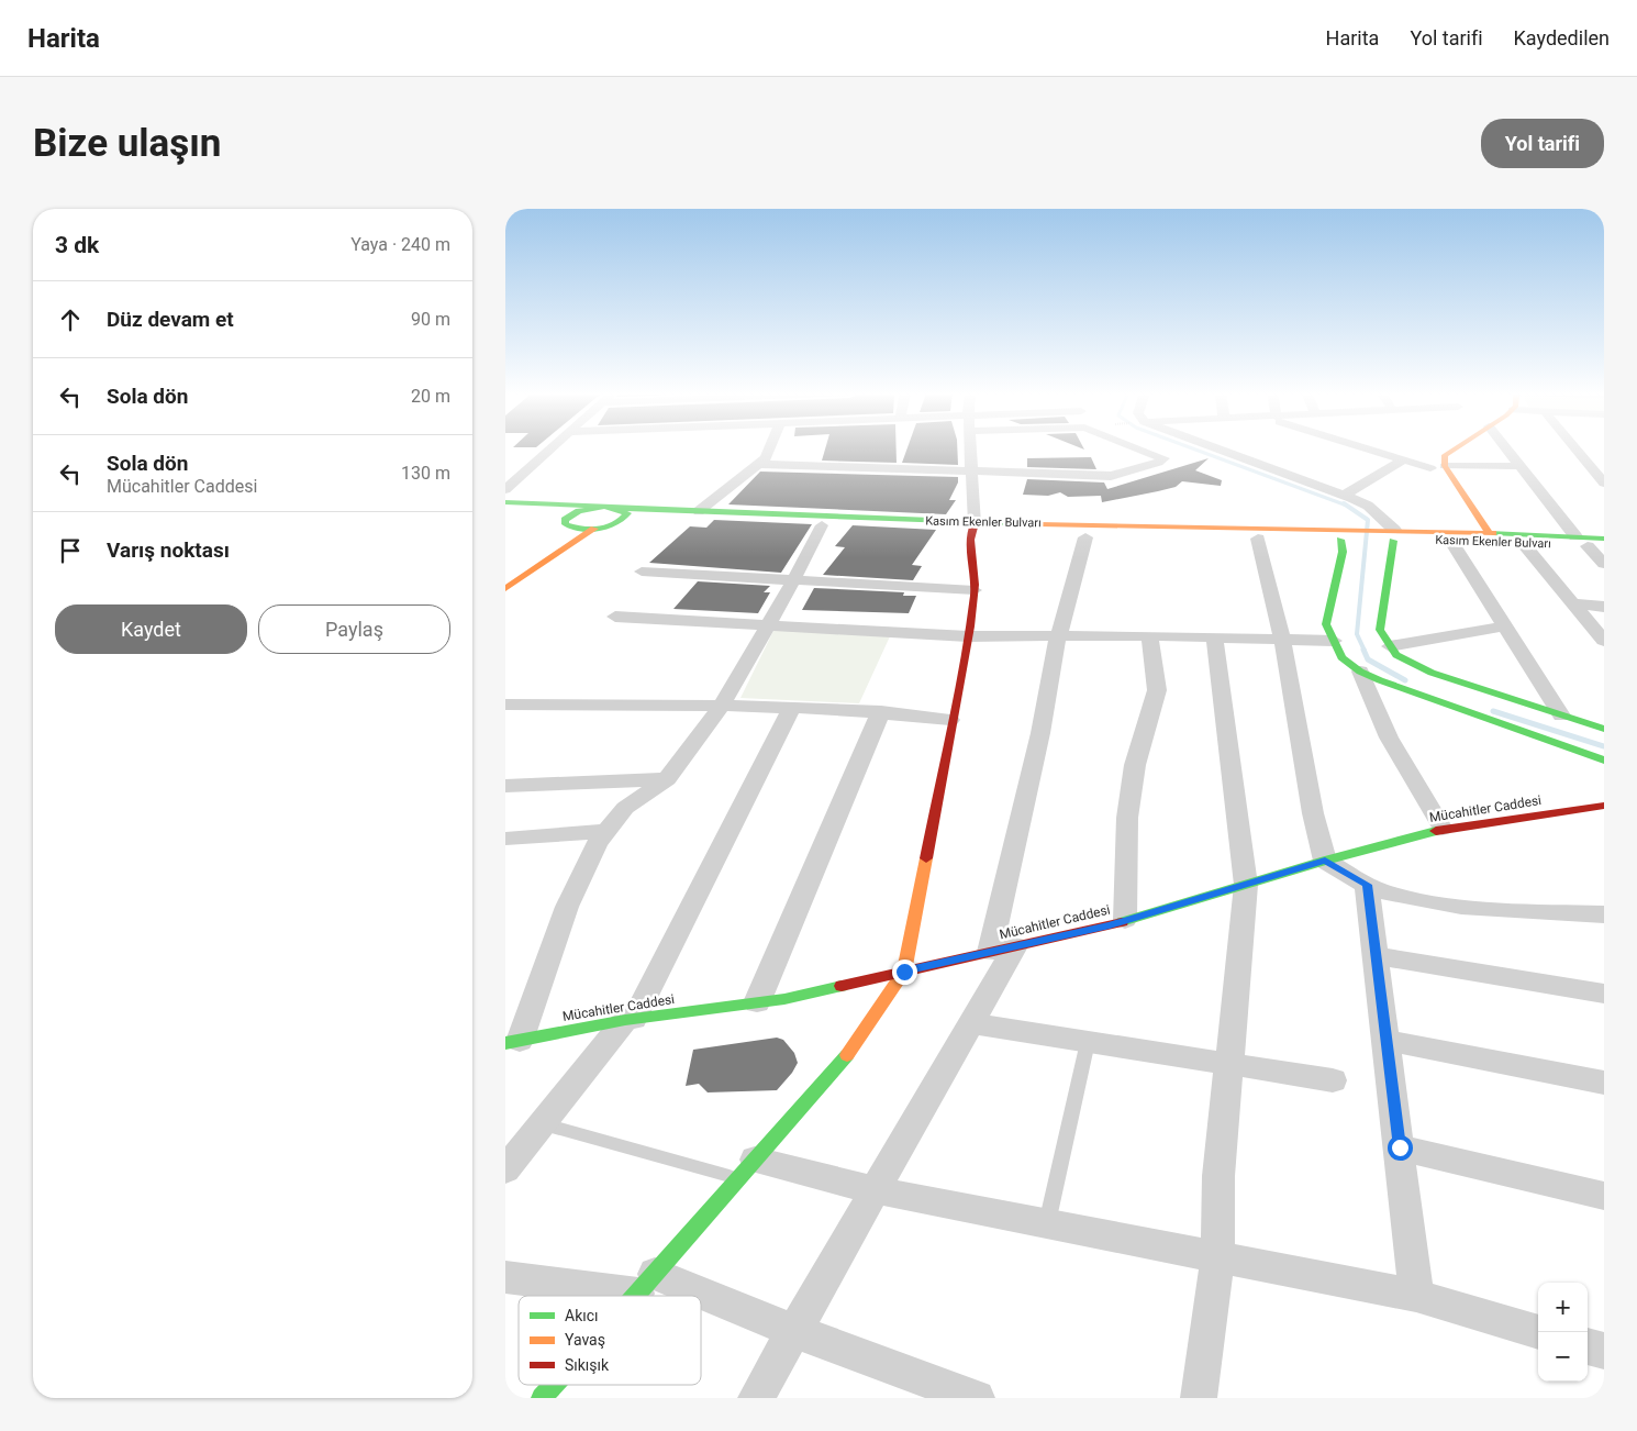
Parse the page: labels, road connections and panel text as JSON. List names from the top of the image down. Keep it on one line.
{"streets":{"street":["Kasım Ekenler Bulvarı","Mücahitler Caddesi"]},"legend":["Akıcı","Yavaş","Sıkışık"],"page":{"header":"Harita","nav":["Harita","Yol tarifi","Kaydedilen"],"buttons":["Yol tarifi",["Kaydet","Paylaş"]],"title":"Bize ulaşın","heading":["3 dk","Yaya · 240 m"],"list":[["Düz devam et","90 m"],["Sola dön","20 m"],["Sola dön","Mücahitler Caddesi","130 m"],"Varış noktası"],"map_buttons":["+","−"]}}
